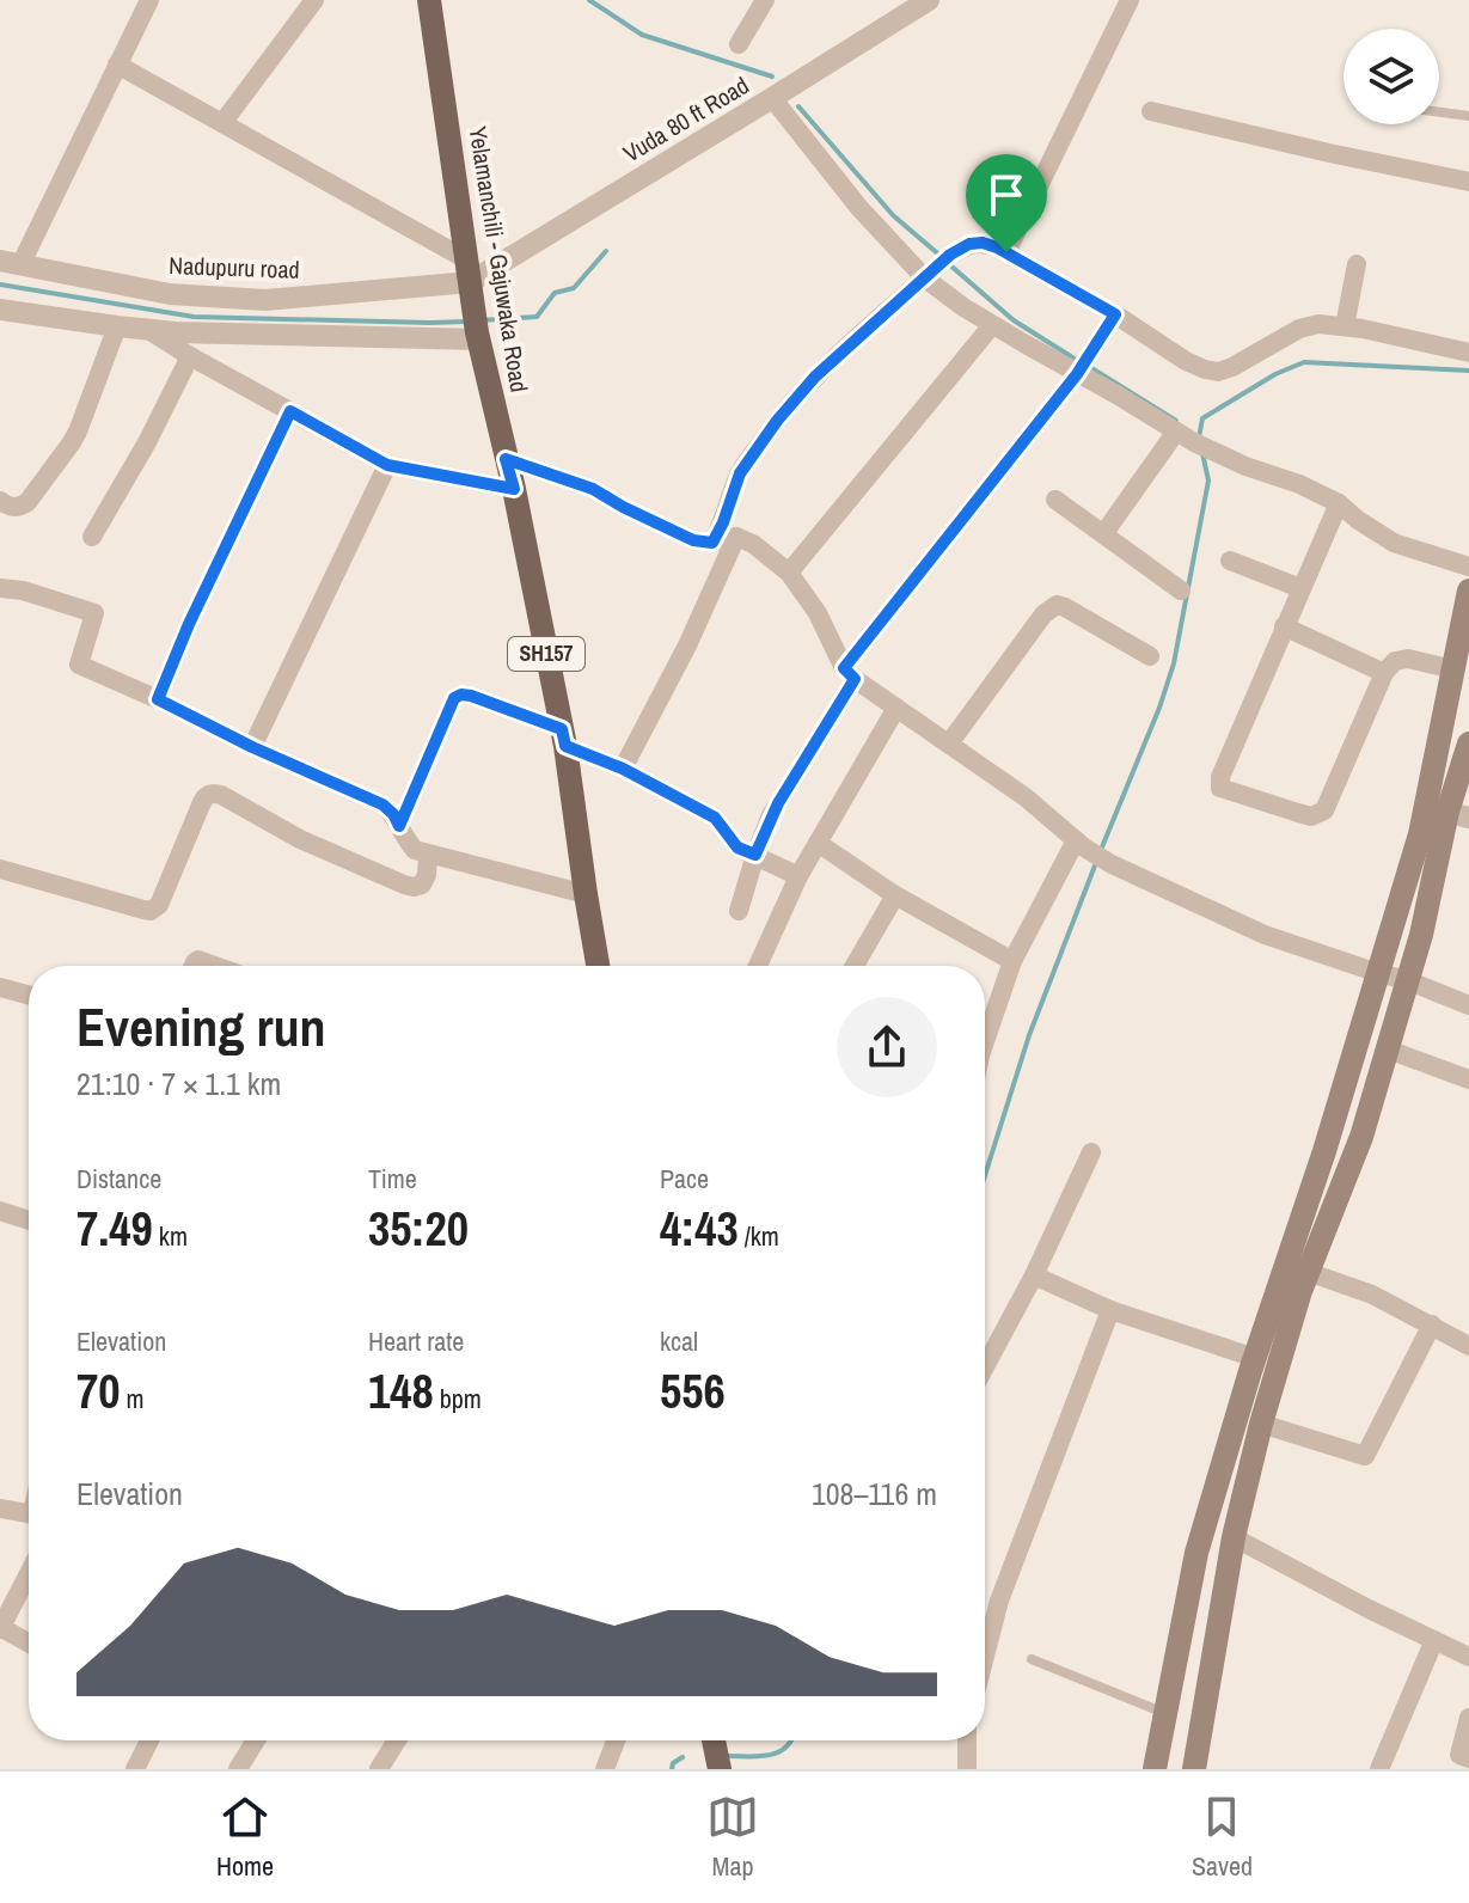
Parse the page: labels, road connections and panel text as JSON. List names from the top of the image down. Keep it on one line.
{"streets":{"main road":["Yelamanchili - Gajuwaka Road","SH157"],"street":["Vuda 80 ft Road","Nadupuru road"]},"crossings":[["Vuda 80 ft Road","Yelamanchili - Gajuwaka Road"],["Vuda 80 ft Road","Nadupuru road"],["Yelamanchili - Gajuwaka Road","Nadupuru road"]],"page":{"heading":["Evening run","21:10 · 7 × 1.1 km"],"stats":[["Distance","7.49 km"],["Time","35:20"],["Pace","4:43 /km"],["Elevation","70 m"],["Heart rate","148 bpm"],["kcal","556"]],"chart":["Elevation","108–116 m"],"tabs":["Home","Map","Saved"]}}
